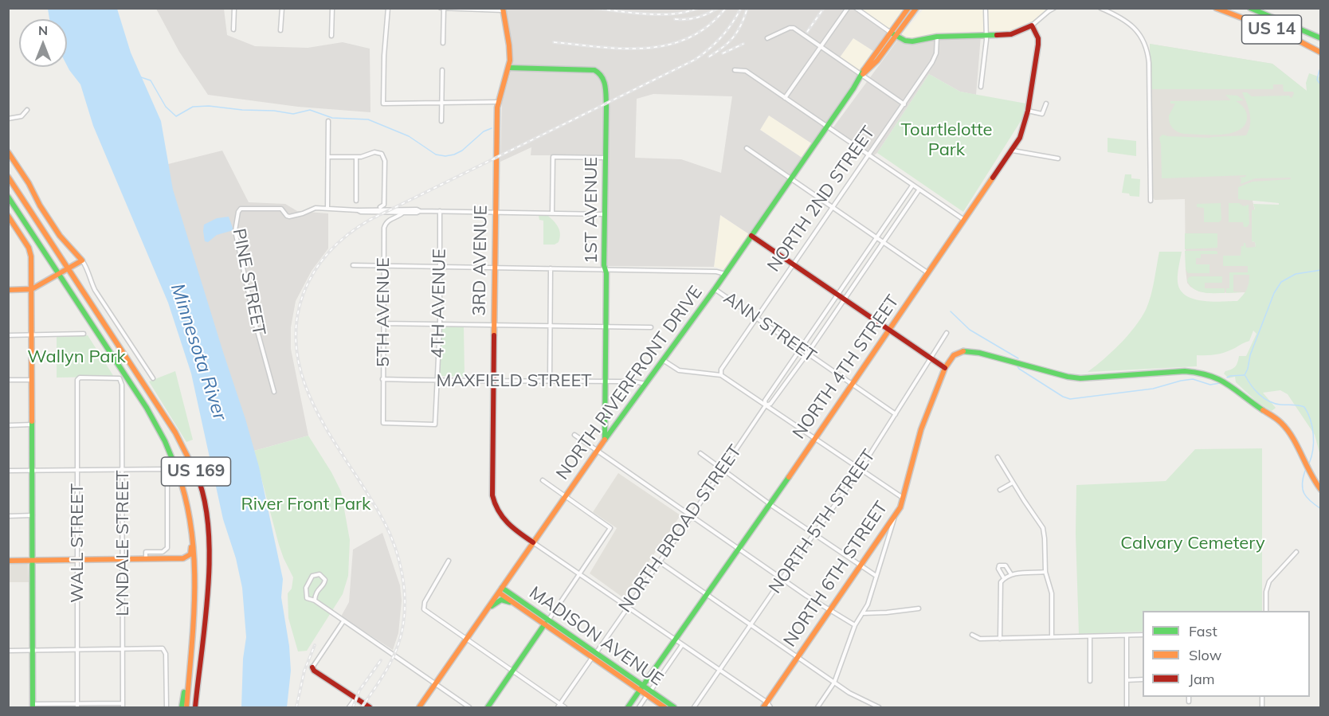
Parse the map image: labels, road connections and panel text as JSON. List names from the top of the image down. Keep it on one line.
{"streets":{"main road":["US 14","1ST AVENUE","3RD AVENUE","NORTH 4TH STREET","NORTH RIVERFRONT DRIVE","US 169","NORTH 6TH STREET","MADISON AVENUE"],"street":["NORTH 2ND STREET","PINE STREET","4TH AVENUE","5TH AVENUE","ANN STREET","MAXFIELD STREET","NORTH 5TH STREET","NORTH BROAD STREET","WALL STREET","LYNDALE STREET"]},"crossings":[["NORTH 2ND STREET","ANN STREET"],["1ST AVENUE","3RD AVENUE"],["1ST AVENUE","PINE STREET"],["1ST AVENUE","MAXFIELD STREET"],["1ST AVENUE","NORTH RIVERFRONT DRIVE"],["3RD AVENUE","PINE STREET"],["3RD AVENUE","MAXFIELD STREET"],["3RD AVENUE","NORTH RIVERFRONT DRIVE"],["PINE STREET","4TH AVENUE"],["PINE STREET","5TH AVENUE"],["4TH AVENUE","5TH AVENUE"],["4TH AVENUE","MAXFIELD STREET"],["5TH AVENUE","MAXFIELD STREET"],["ANN STREET","NORTH 4TH STREET"],["ANN STREET","NORTH RIVERFRONT DRIVE"],["ANN STREET","NORTH 5TH STREET"],["ANN STREET","NORTH BROAD STREET"],["NORTH 4TH STREET","MADISON AVENUE"],["MAXFIELD STREET","NORTH RIVERFRONT DRIVE"],["NORTH RIVERFRONT DRIVE","MADISON AVENUE"],["NORTH BROAD STREET","MADISON AVENUE"],["WALL STREET","LYNDALE STREET"]],"water":["Minnesota River"],"parks":["Tourtlelotte Park","Wallyn Park","River Front Park","Calvary Cemetery"],"legend":["Fast","Slow","Jam"],"north":"top"}
